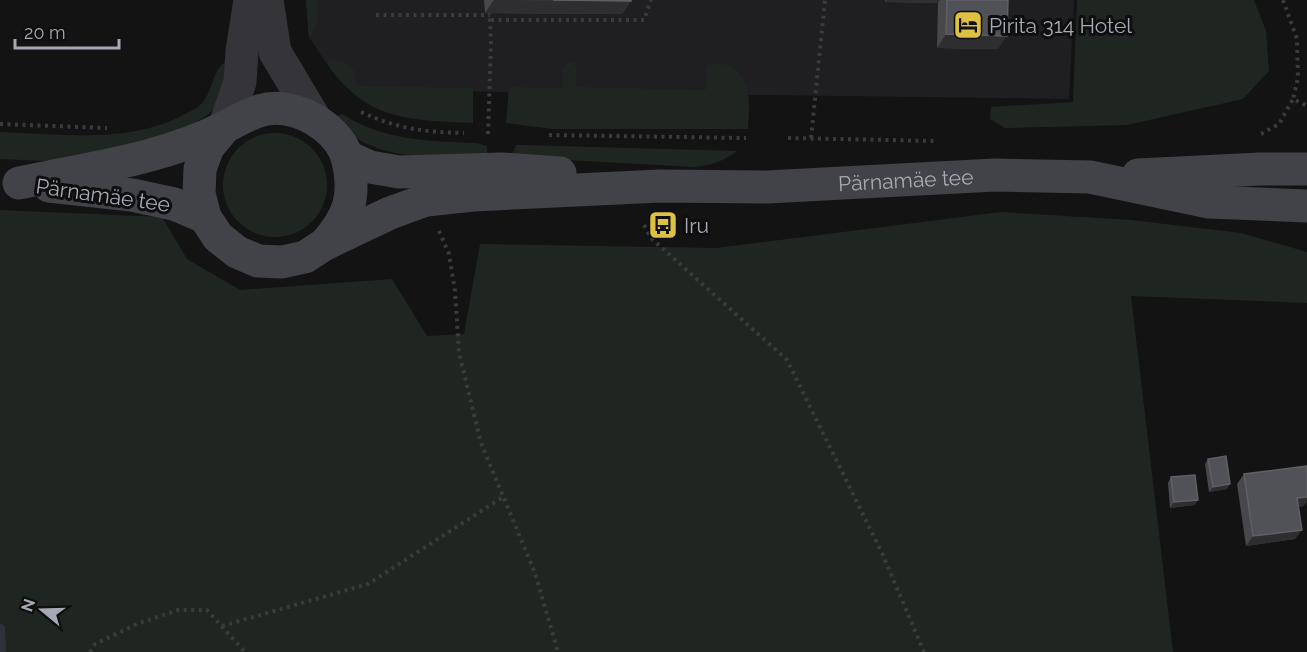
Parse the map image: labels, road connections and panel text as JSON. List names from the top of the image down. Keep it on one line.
{"streets":{"main road":["Pärnamäe tee"]},"places":{"hotel":["Pirita 314 Hotel"],"bus stop":["Iru"]},"scale_bar":"20 m","north":"left"}
